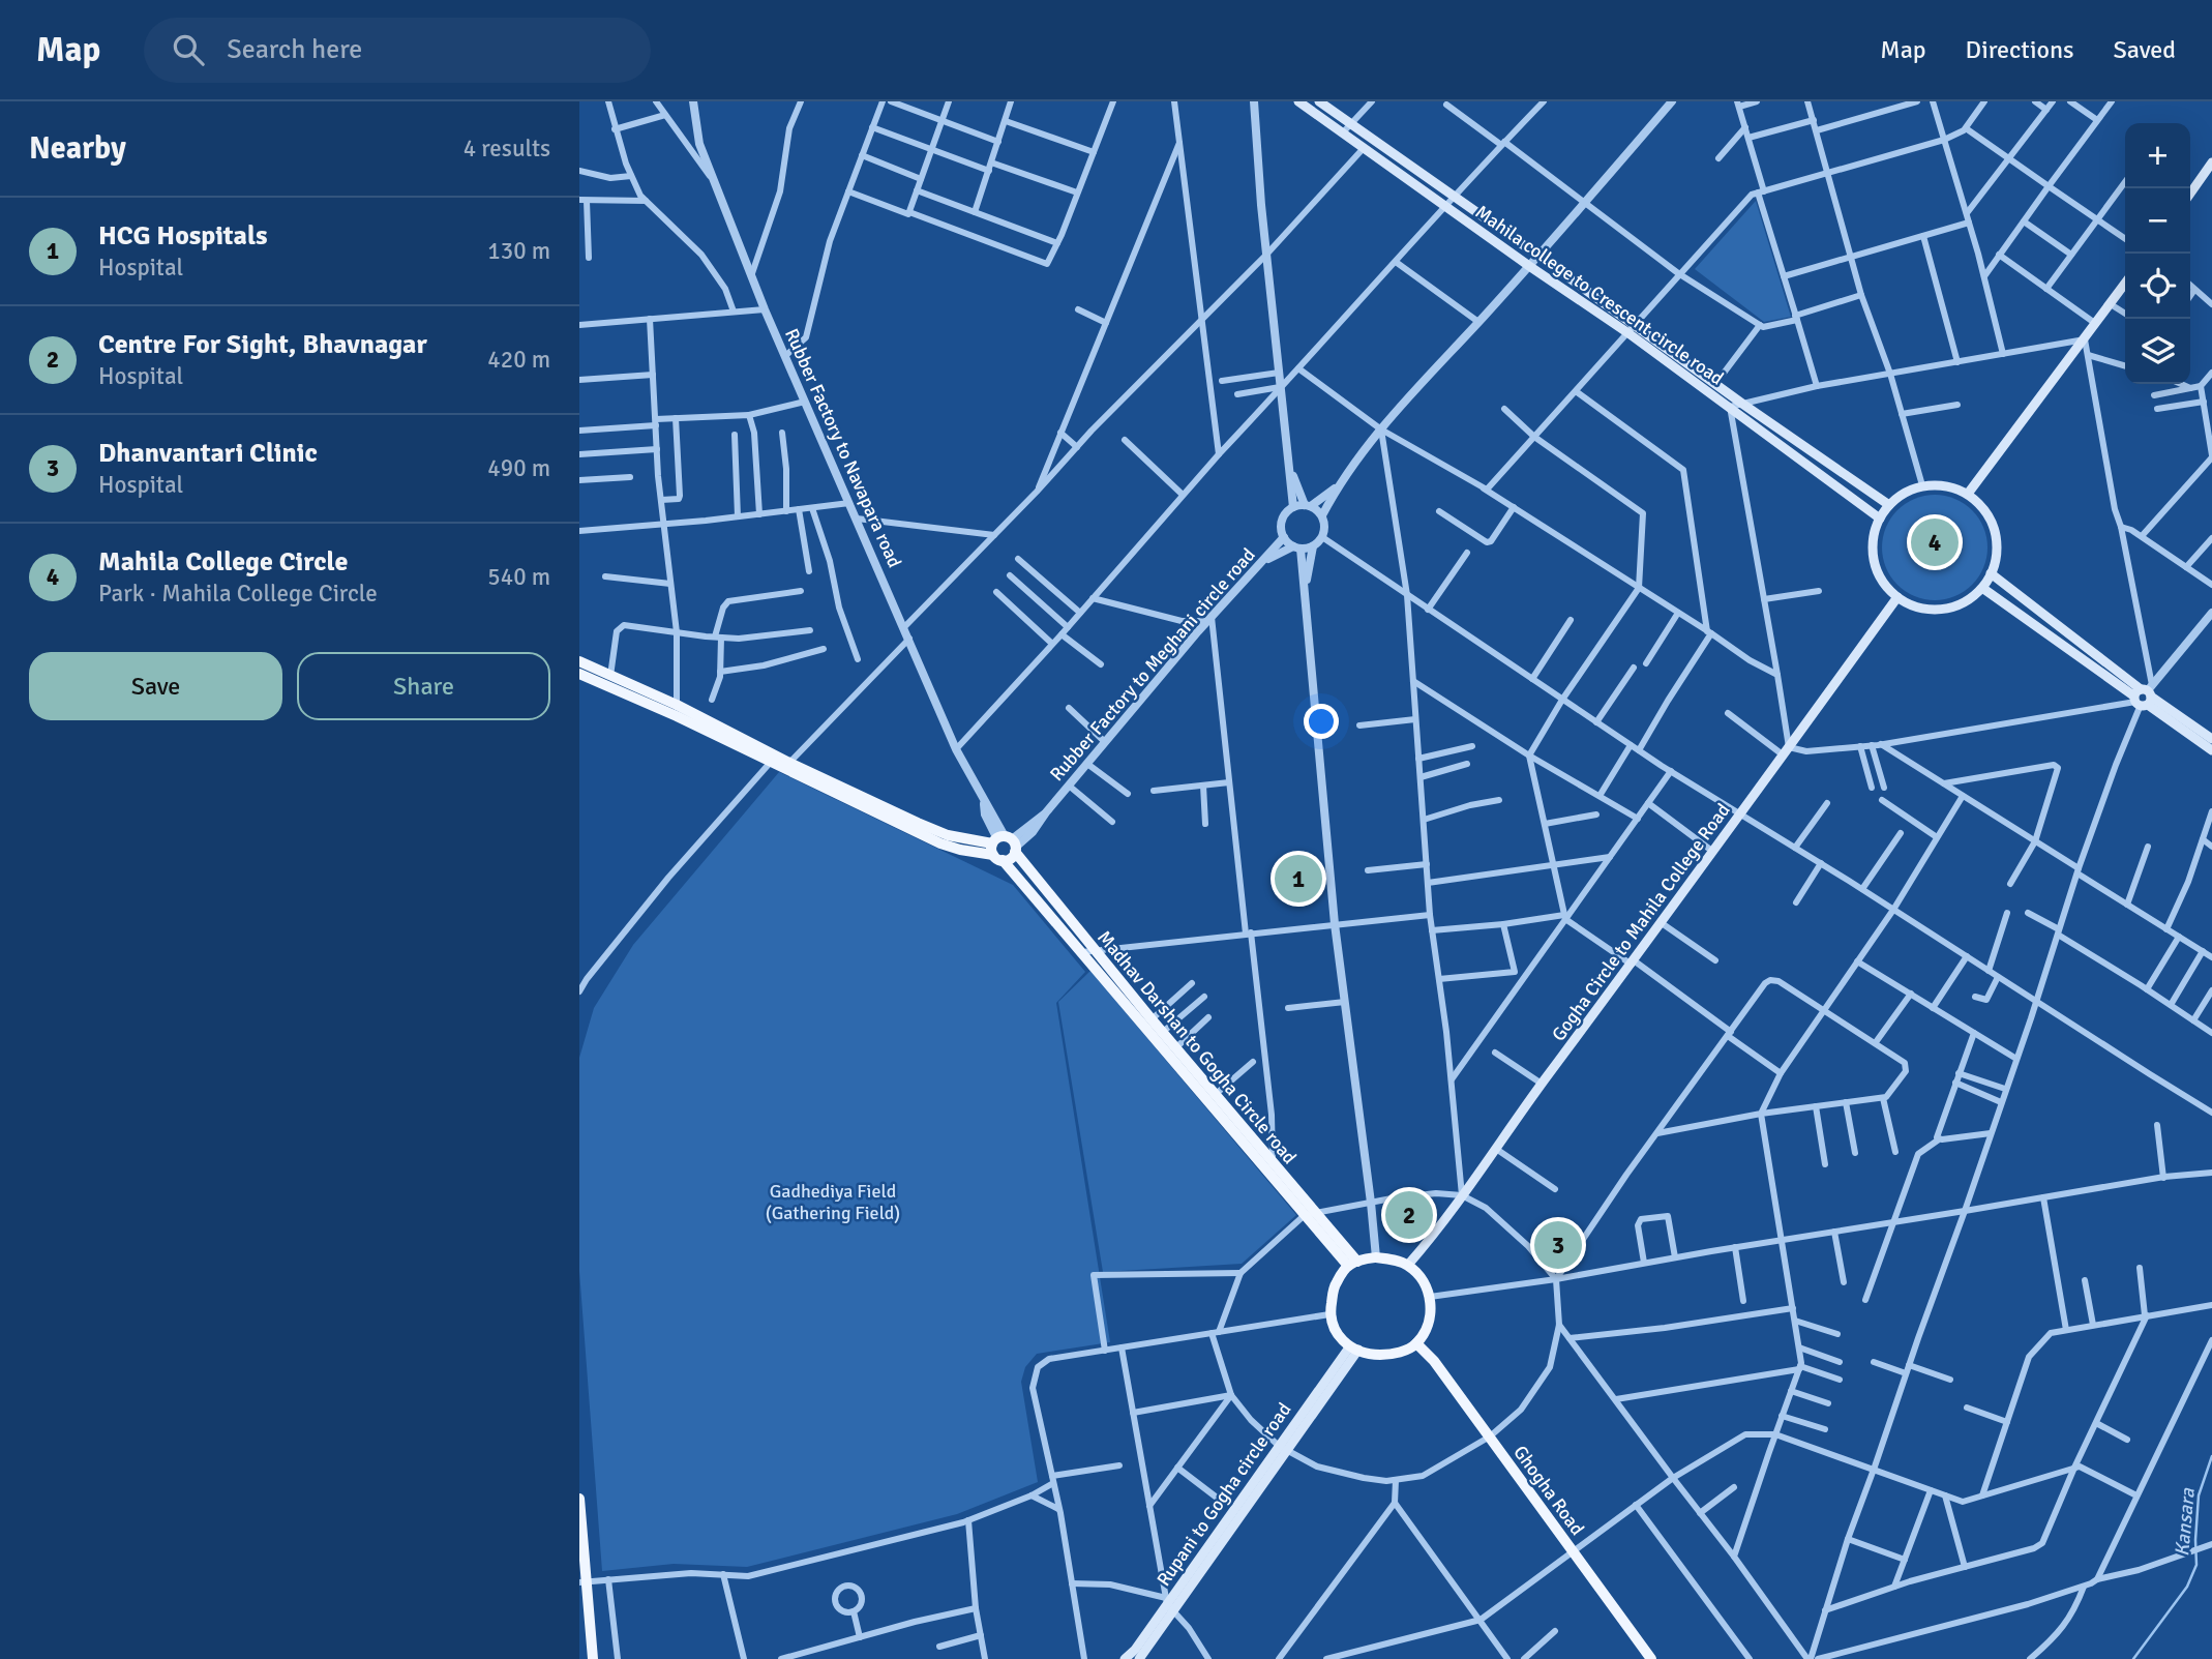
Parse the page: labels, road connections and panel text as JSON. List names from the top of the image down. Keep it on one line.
{"streets":{"main road":["Mahila college to Crescent circle road","Gogha Circle to Mahila College Road","Madhav Darshan to Gogha Circle road","Ghogha Road","Rupani to Gogha circle road"],"street":["Rubber Factory to Navapara road","Rubber Factory to Meghani circle road"]},"crossings":[["Mahila college to Crescent circle road","Gogha Circle to Mahila College Road"],["Rubber Factory to Navapara road","Rubber Factory to Meghani circle road"],["Rubber Factory to Navapara road","Madhav Darshan to Gogha Circle road"],["Rubber Factory to Meghani circle road","Madhav Darshan to Gogha Circle road"],["Gogha Circle to Mahila College Road","Madhav Darshan to Gogha Circle road"],["Gogha Circle to Mahila College Road","Ghogha Road"],["Gogha Circle to Mahila College Road","Rupani to Gogha circle road"],["Madhav Darshan to Gogha Circle road","Ghogha Road"],["Madhav Darshan to Gogha Circle road","Rupani to Gogha circle road"],["Ghogha Road","Rupani to Gogha circle road"]],"water":["Kansara"],"parks":["Gadhediya Field (Gathering Field)"],"page":{"header":"Map","search":"Search here","nav":["Map","Directions","Saved"],"heading":["Nearby","4 results"],"map_buttons":["+","−"],"list":[{"mark":"1","name":"HCG Hospitals","note":"Hospital","value":"130 m"},{"mark":"2","name":"Centre For Sight, Bhavnagar","note":"Hospital","value":"420 m"},{"mark":"3","name":"Dhanvantari Clinic","note":"Hospital","value":"490 m"},{"mark":"4","name":"Mahila College Circle","note":"Park · Mahila College Circle","value":"540 m"}],"pins":["4","1","2","3"],"buttons":["Save","Share"]}}
